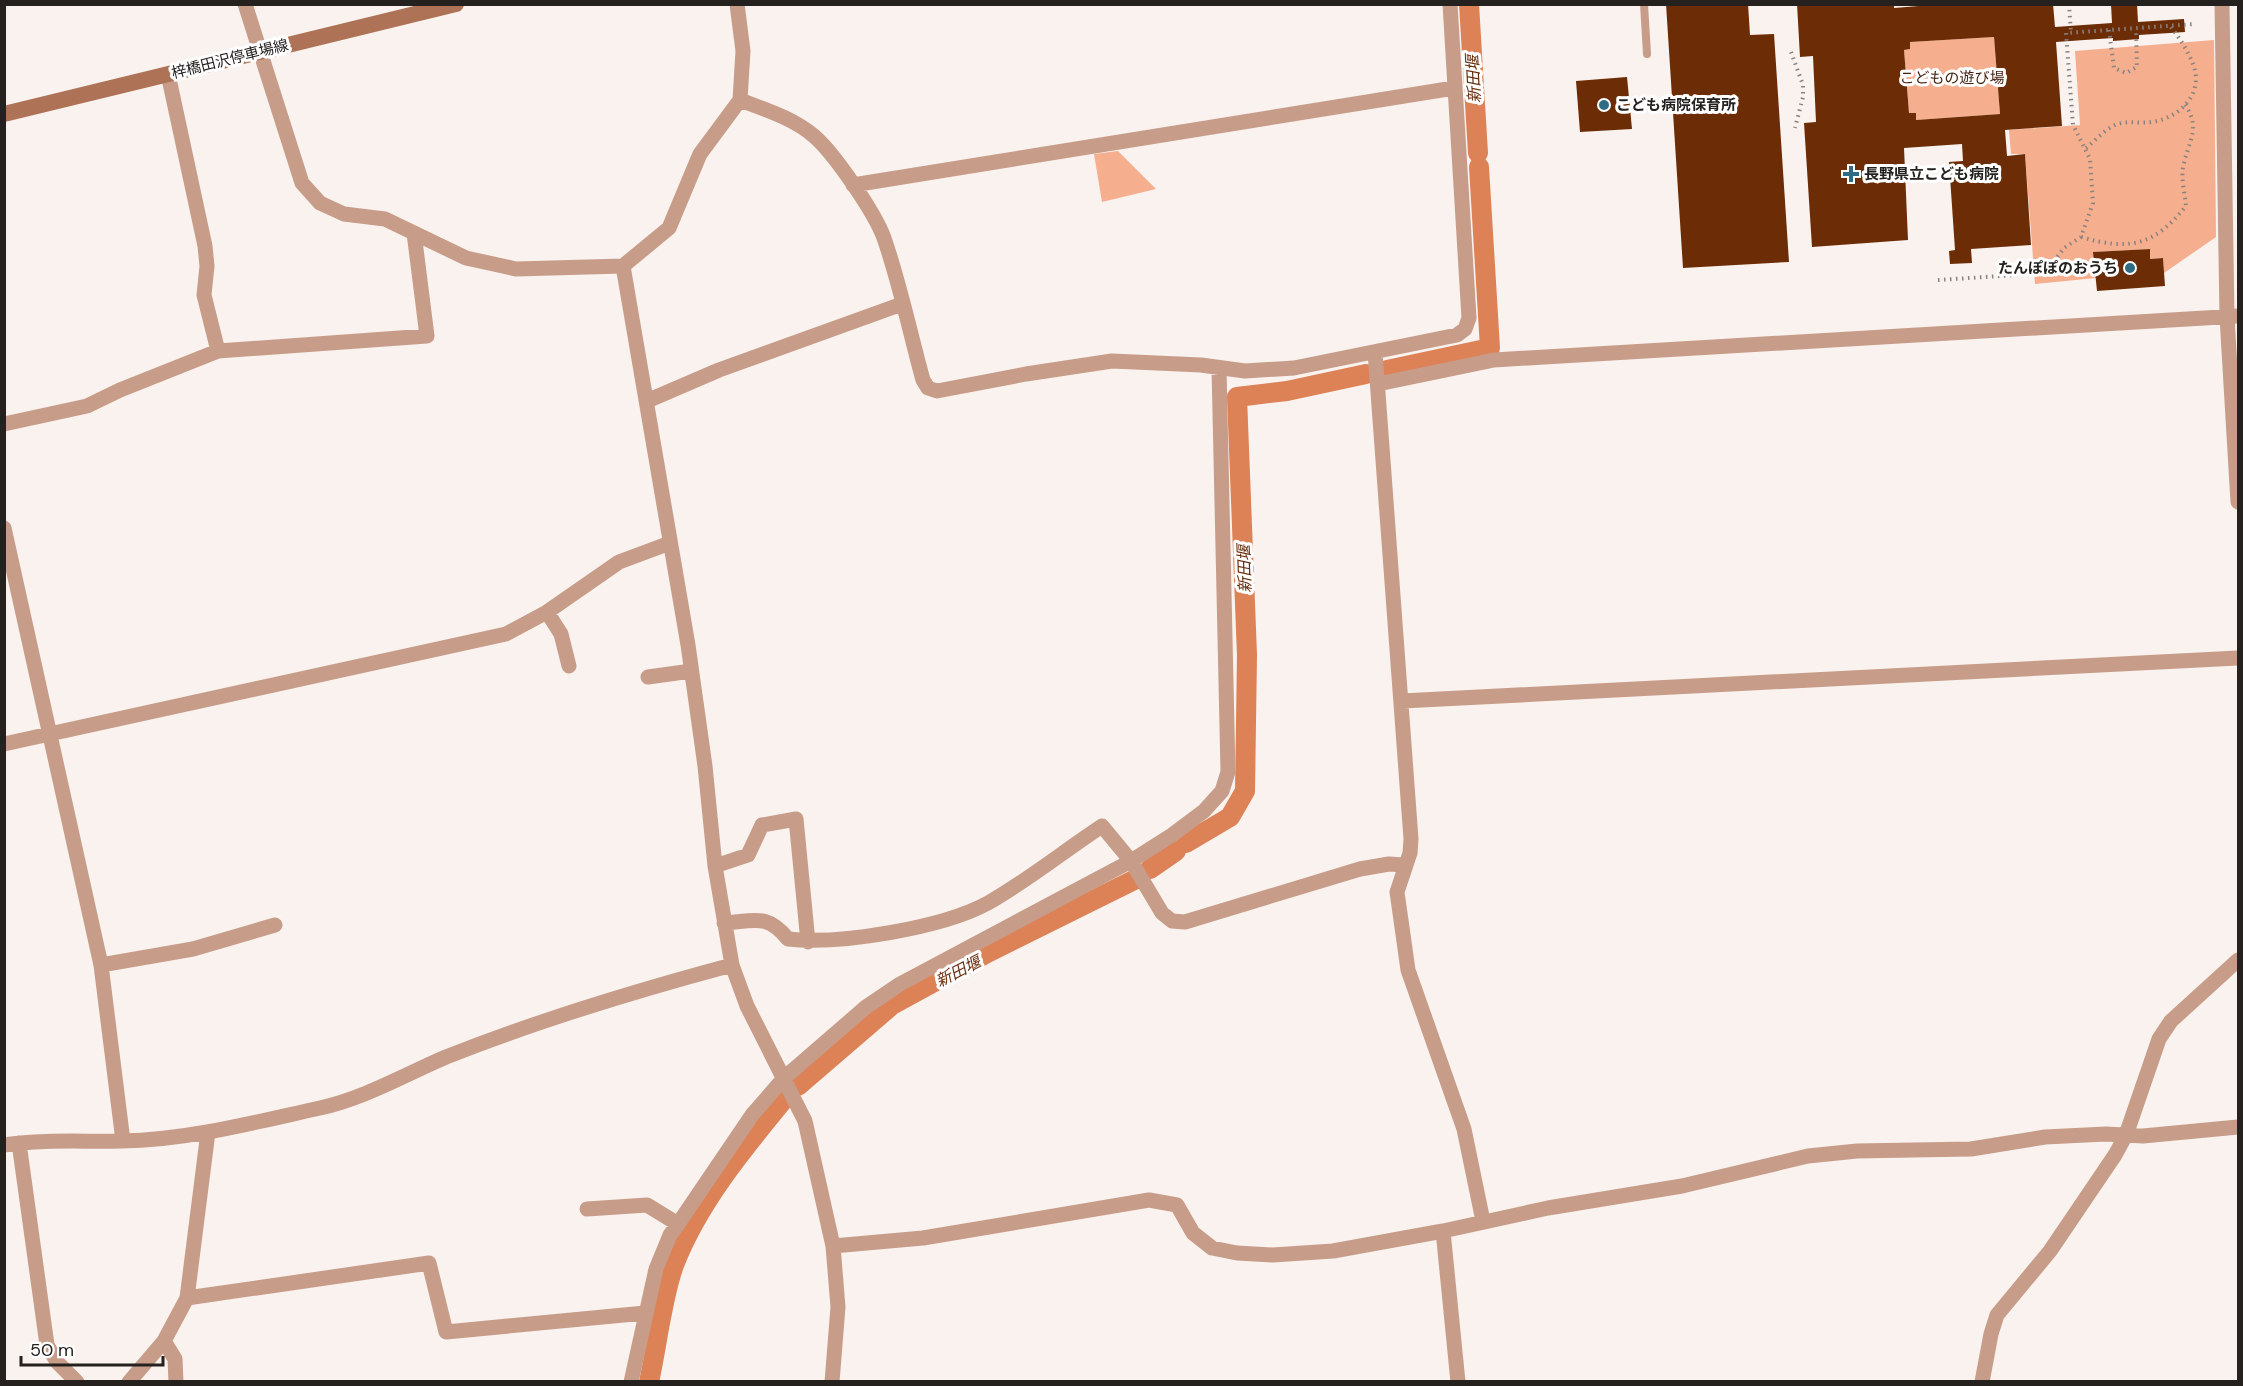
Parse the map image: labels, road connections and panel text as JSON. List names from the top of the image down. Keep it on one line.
{"streets":{"main road":["梓橋田沢停車場線"]},"water":["新田堰"],"parks":["こどもの遊び場"],"places":{"other":["こども病院保育所","たんぽぽのおうち"],"health":["長野県立こども病院"]},"scale_bar":"50 m"}
